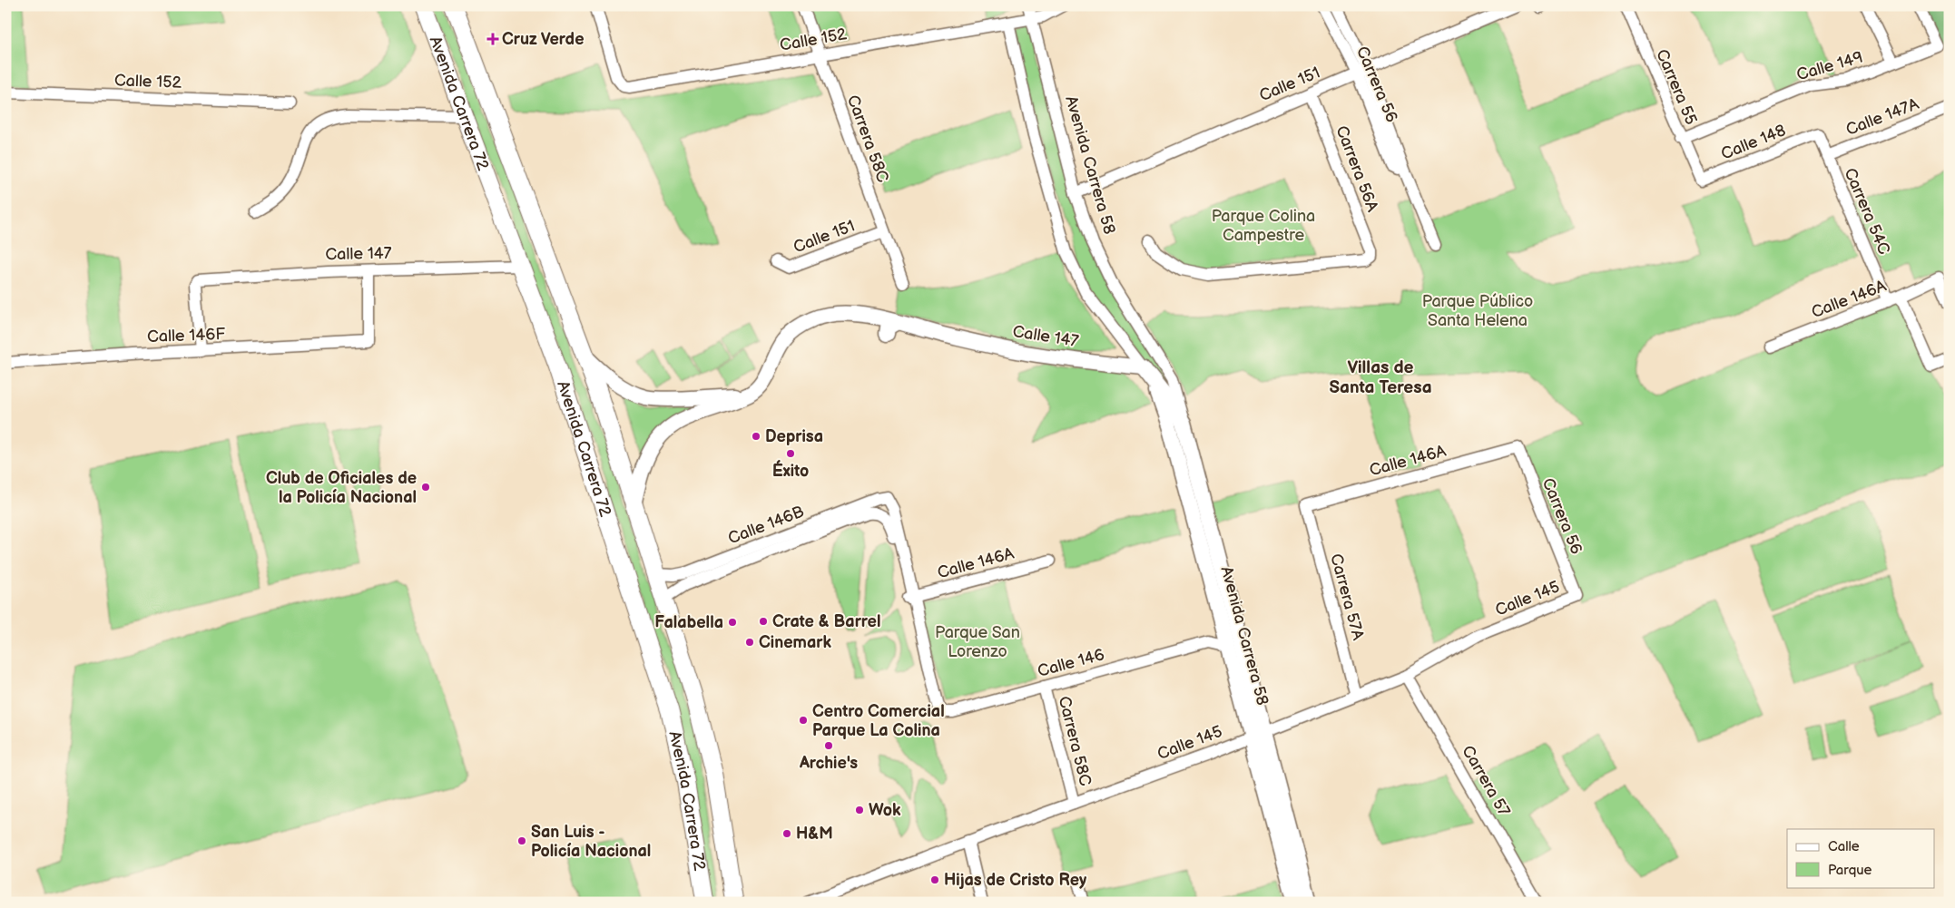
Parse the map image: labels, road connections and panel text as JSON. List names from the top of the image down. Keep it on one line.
{"streets":{"highway":["Avenida Carrera 72"],"main road":["Avenida Carrera 58","Calle 147"],"street":["Calle 152","Calle 149","Calle 151","Carrera 56","Carrera 55","Calle 147A","Carrera 58C","Calle 148","Carrera 56A","Carrera 54C","Calle 146A","Calle 146F","Calle 146B","Carrera 57A","Calle 145","Calle 146","Carrera 57"]},"crossings":[["Calle 152","Carrera 58C"],["Calle 152","Avenida Carrera 58"],["Calle 149","Carrera 55"],["Calle 151","Carrera 56"],["Calle 151","Carrera 58C"],["Calle 151","Avenida Carrera 58"],["Calle 151","Carrera 56A"],["Carrera 56","Calle 146A"],["Carrera 56","Calle 145"],["Carrera 55","Calle 148"],["Avenida Carrera 72","Calle 147"],["Avenida Carrera 72","Calle 146B"],["Calle 147A","Carrera 54C"],["Carrera 58C","Calle 145"],["Carrera 58C","Calle 146"],["Calle 148","Carrera 54C"],["Avenida Carrera 58","Calle 147"],["Avenida Carrera 58","Calle 145"],["Carrera 54C","Calle 146A"],["Calle 147","Calle 146F"],["Calle 146A","Calle 146B"],["Calle 146A","Carrera 57A"],["Calle 146A","Calle 146"],["Calle 146B","Calle 146"],["Carrera 57A","Calle 145"],["Calle 145","Carrera 57"]],"districts":["Villas de Santa Teresa"],"parks":["Parque Colina Campestre","Parque Público Santa Helena","Parque San Lorenzo"],"places":{"health":["Cruz Verde"],"other":["Deprisa","Éxito","Club de Oficiales de la Policía Nacional","Crate & Barrel","Falabella","Cinemark","Centro Comercial Parque La Colina","Archie's","Wok","H&M","San Luis - Policía Nacional","Hijas de Cristo Rey"]},"legend":["Calle","Parque"]}
